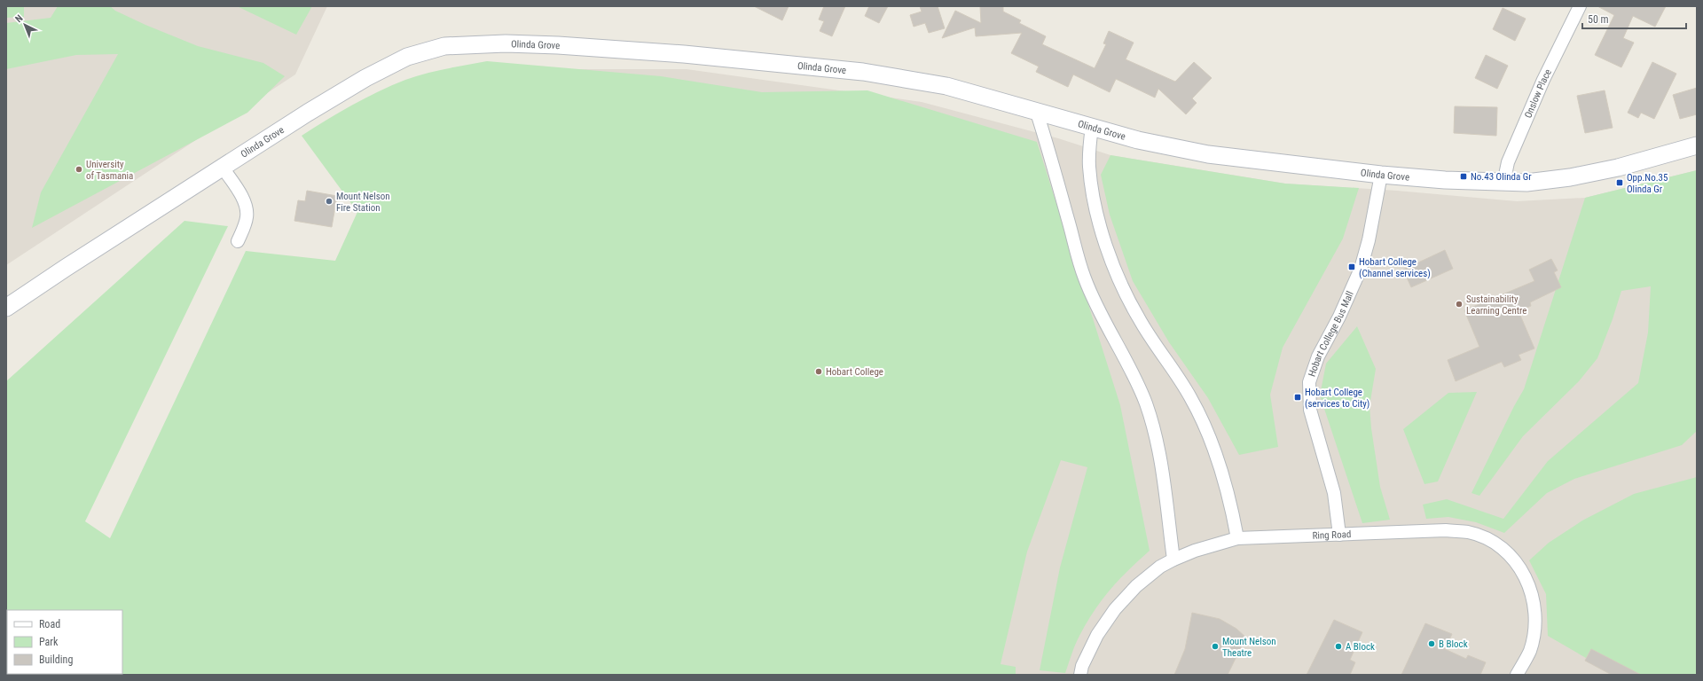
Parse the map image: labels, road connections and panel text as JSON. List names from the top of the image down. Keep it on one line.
{"streets":{"main road":["Olinda Grove"],"street":["Onslow Place","Hobart College Bus Mall","Ring Road"]},"crossings":[["Olinda Grove","Onslow Place"],["Olinda Grove","Hobart College Bus Mall"],["Hobart College Bus Mall","Ring Road"]],"places":{"other":["University of Tasmania","Mount Nelson Fire Station","Sustainability Learning Centre","Hobart College","B Block","Mount Nelson Theatre","A Block"],"transit":["No.43 Olinda Gr","Opp.No.35 Olinda Gr","Hobart College (Channel services)","Hobart College (services to City)"]},"legend":["Road","Park","Building"],"scale_bar":"50 m","north":"top left"}
